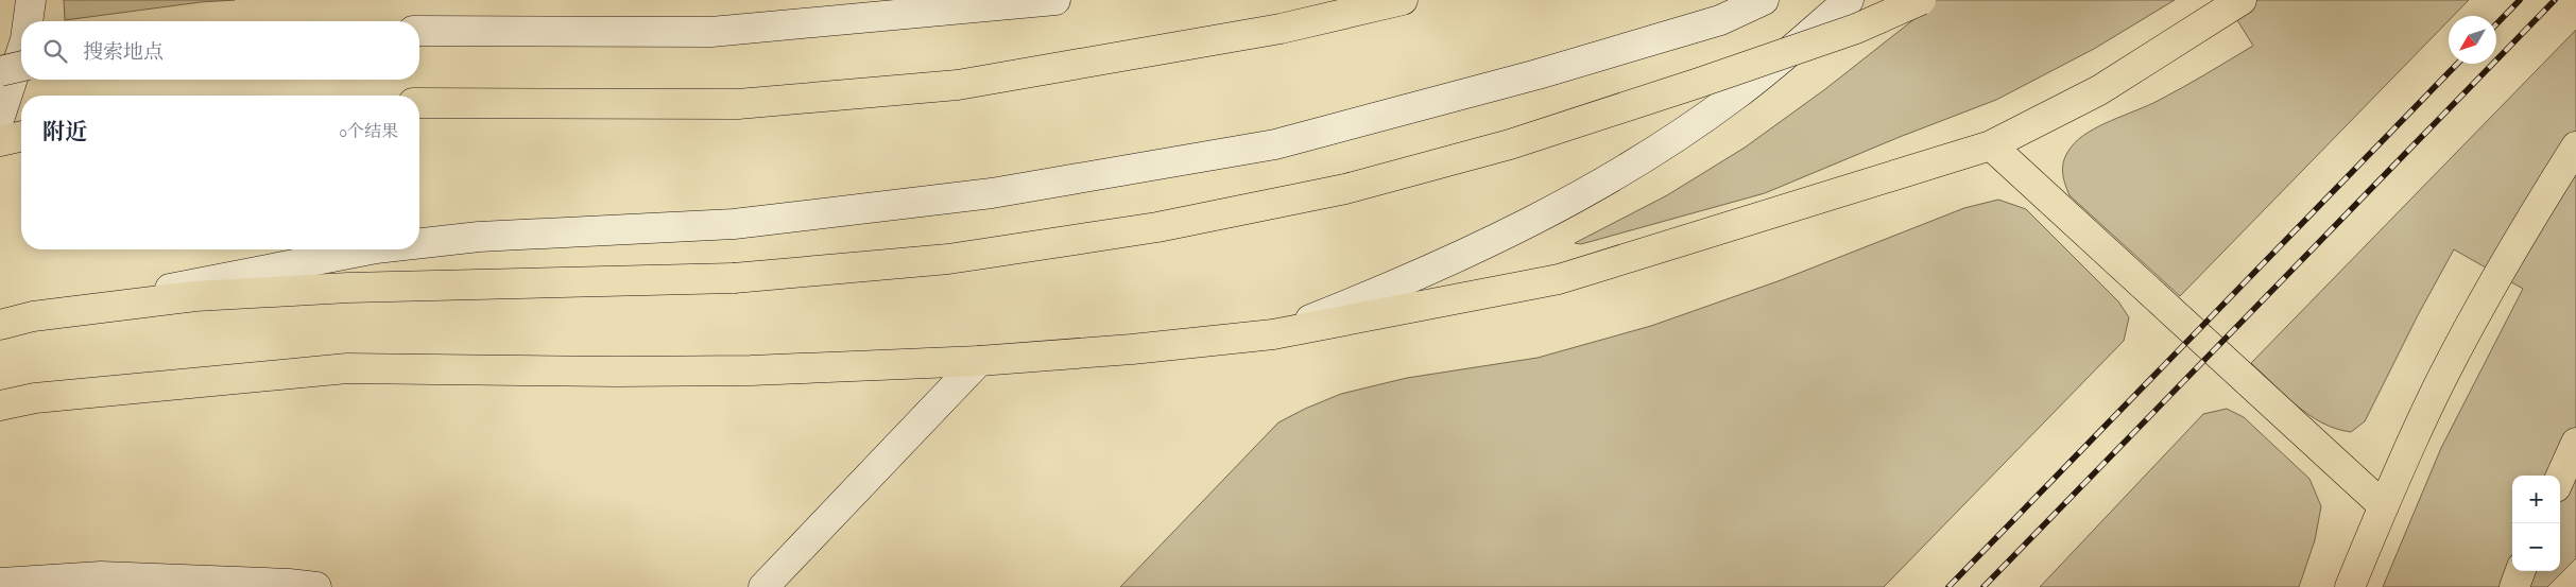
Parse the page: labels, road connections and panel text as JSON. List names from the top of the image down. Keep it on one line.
{"north":"bottom left","page":{"search":"搜索地点","heading":["附近","0个结果"],"map_buttons":["+","−"]}}
